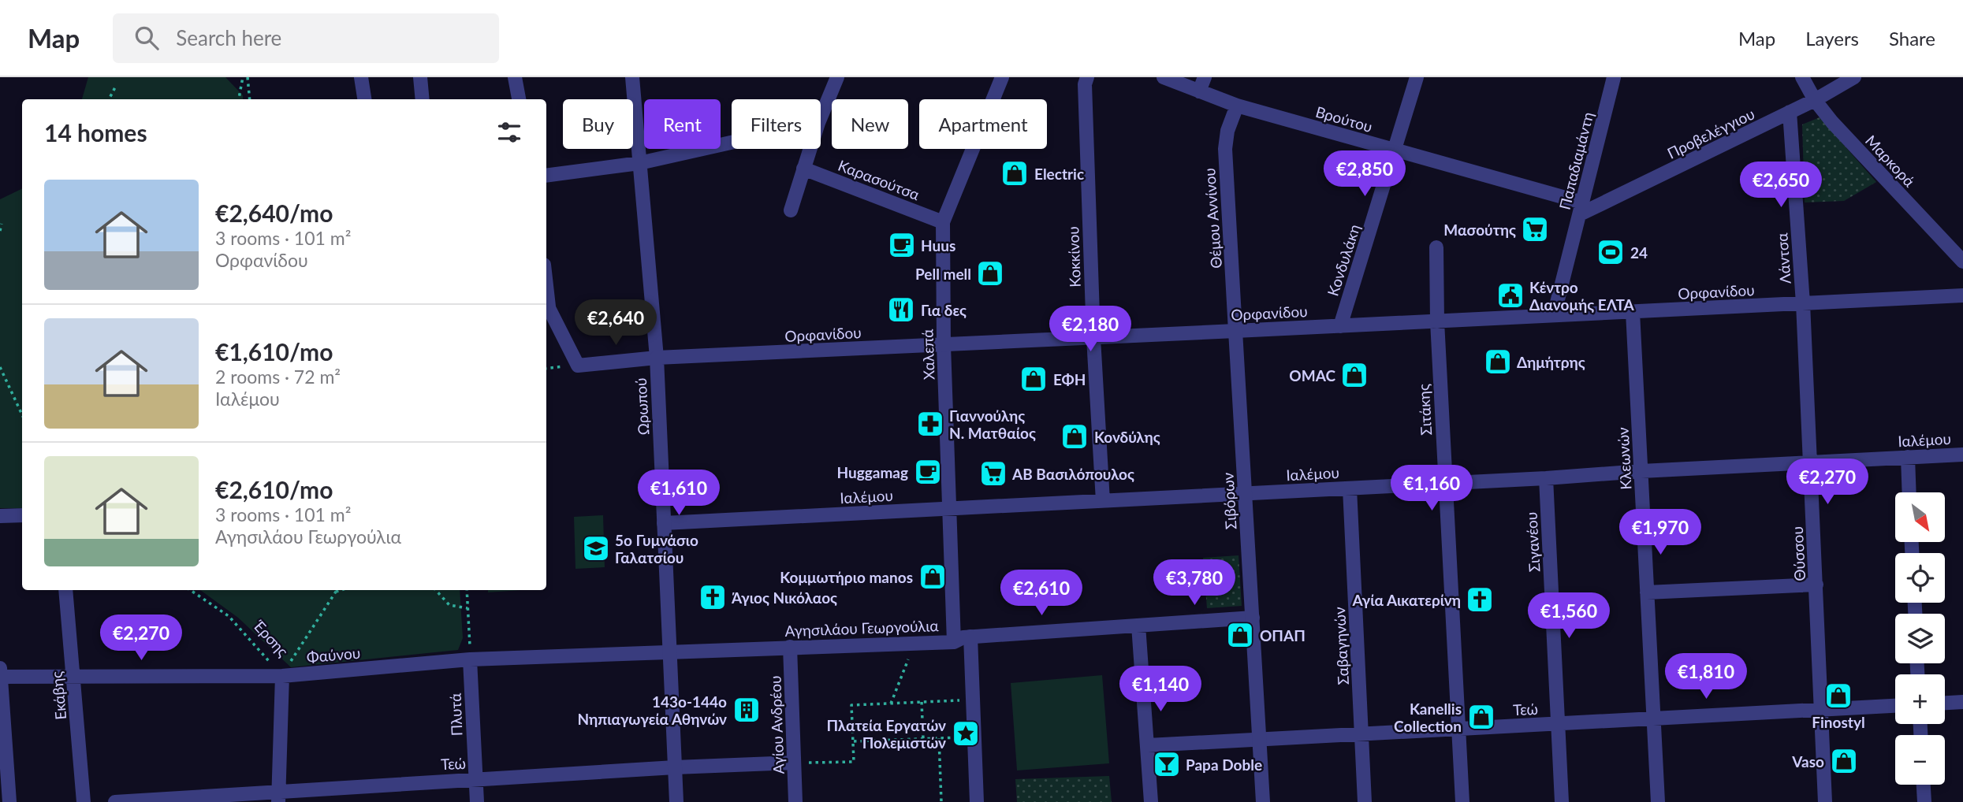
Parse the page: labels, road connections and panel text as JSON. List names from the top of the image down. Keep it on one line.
{"streets":{"street":["Βρούτου","Προβελέγγιου","Παπαδιαμάντη","Μαρκορά","Καρασούτσα","Θέμου Αννίνου","Κοκκίνου","Λάντσα","Κονδυλάκη","Ορφανίδου","Χαλεπά","Ωρωπού","Σιτάκης","Ιαλέμου","Κλεωνών","Σιβόρων","Σιγανέου","Θύσσου","Αγησιλάου Γεωργούλια","Έρσης","Σαβαγηνών","Φαύνου","Εκάβης","Τεώ","Πλυτά","Αγίου Ανδρέου"]},"crossings":[["Βρούτου","Προβελέγγιου"],["Βρούτου","Παπαδιαμάντη"],["Βρούτου","Θέμου Αννίνου"],["Βρούτου","Κονδυλάκη"],["Προβελέγγιου","Παπαδιαμάντη"],["Προβελέγγιου","Μαρκορά"],["Προβελέγγιου","Λάντσα"],["Παπαδιαμάντη","Ορφανίδου"],["Καρασούτσα","Χαλεπά"],["Θέμου Αννίνου","Ορφανίδου"],["Θέμου Αννίνου","Σιβόρων"],["Κοκκίνου","Ορφανίδου"],["Κοκκίνου","Ιαλέμου"],["Λάντσα","Ορφανίδου"],["Λάντσα","Θύσσου"],["Κονδυλάκη","Ορφανίδου"],["Ορφανίδου","Χαλεπά"],["Ορφανίδου","Ωρωπού"],["Ορφανίδου","Σιτάκης"],["Ορφανίδου","Κλεωνών"],["Ορφανίδου","Σιβόρων"],["Ορφανίδου","Θύσσου"],["Χαλεπά","Ιαλέμου"],["Χαλεπά","Αγησιλάου Γεωργούλια"],["Ωρωπού","Ιαλέμου"],["Ωρωπού","Αγησιλάου Γεωργούλια"],["Ωρωπού","Φαύνου"],["Ωρωπού","Τεώ"],["Σιτάκης","Ιαλέμου"],["Σιτάκης","Τεώ"],["Ιαλέμου","Κλεωνών"],["Ιαλέμου","Σιβόρων"],["Ιαλέμου","Σιγανέου"],["Ιαλέμου","Θύσσου"],["Ιαλέμου","Σαβαγηνών"],["Κλεωνών","Τεώ"],["Σιβόρων","Αγησιλάου Γεωργούλια"],["Σιβόρων","Τεώ"],["Σιγανέου","Τεώ"],["Θύσσου","Τεώ"],["Αγησιλάου Γεωργούλια","Φαύνου"],["Αγησιλάου Γεωργούλια","Αγίου Ανδρέου"],["Έρσης","Φαύνου"],["Έρσης","Τεώ"],["Σαβαγηνών","Τεώ"],["Φαύνου","Εκάβης"],["Φαύνου","Πλυτά"],["Τεώ","Πλυτά"],["Τεώ","Αγίου Ανδρέου"]],"places":{"shop":["Electric","Pell mell","Δημήτρης","OMAC","ΕΦΗ","Κονδύλης","Κομμωτήριο manos","ΟΠΑΠ","Finostyl","Kanellis Collection","Vaso"],"supermarket":["Μασούτης","ΑΒ Βασιλόπουλος"],"cafe":["Huus","Huggamag"],"sports":["24"],"public building":["Κέντρο Διανομής ΕΛΤΑ"],"restaurant":["Για δες"],"pharmacy":["Γιαννούλης Ν. Ματθαίος"],"school or university":["5ο Γυμνάσιο Γαλατσίου"],"church":["Άγιος Νικόλαος","Αγία Αικατερίνη"],"building":["143ο-144ο Νηπιαγωγεία Αθηνών"],"place":["Πλατεία Εργατών Πολεμιστών"],"bar":["Papa Doble"]},"north":"bottom right","page":{"header":"Map","search":"Search here","nav":["Map","Layers","Share"],"chip":["Buy","Rent","Filters","New","Apartment"],"heading":"14 homes","price":["€2,850","€2,650","€2,640","€2,180","€2,270","€1,160","€1,610","€1,970","€3,780","€2,610","€1,560","€2,270","€1,810","€1,140"],"list":[{"name":"€2,640/mo","note":"3 rooms · 101 m² · Ορφανίδου"},{"name":"€1,610/mo","note":"2 rooms · 72 m² · Ιαλέμου"},{"name":"€2,610/mo","note":"3 rooms · 101 m² · Αγησιλάου Γεωργούλια"}],"map_buttons":["+","−"]}}
